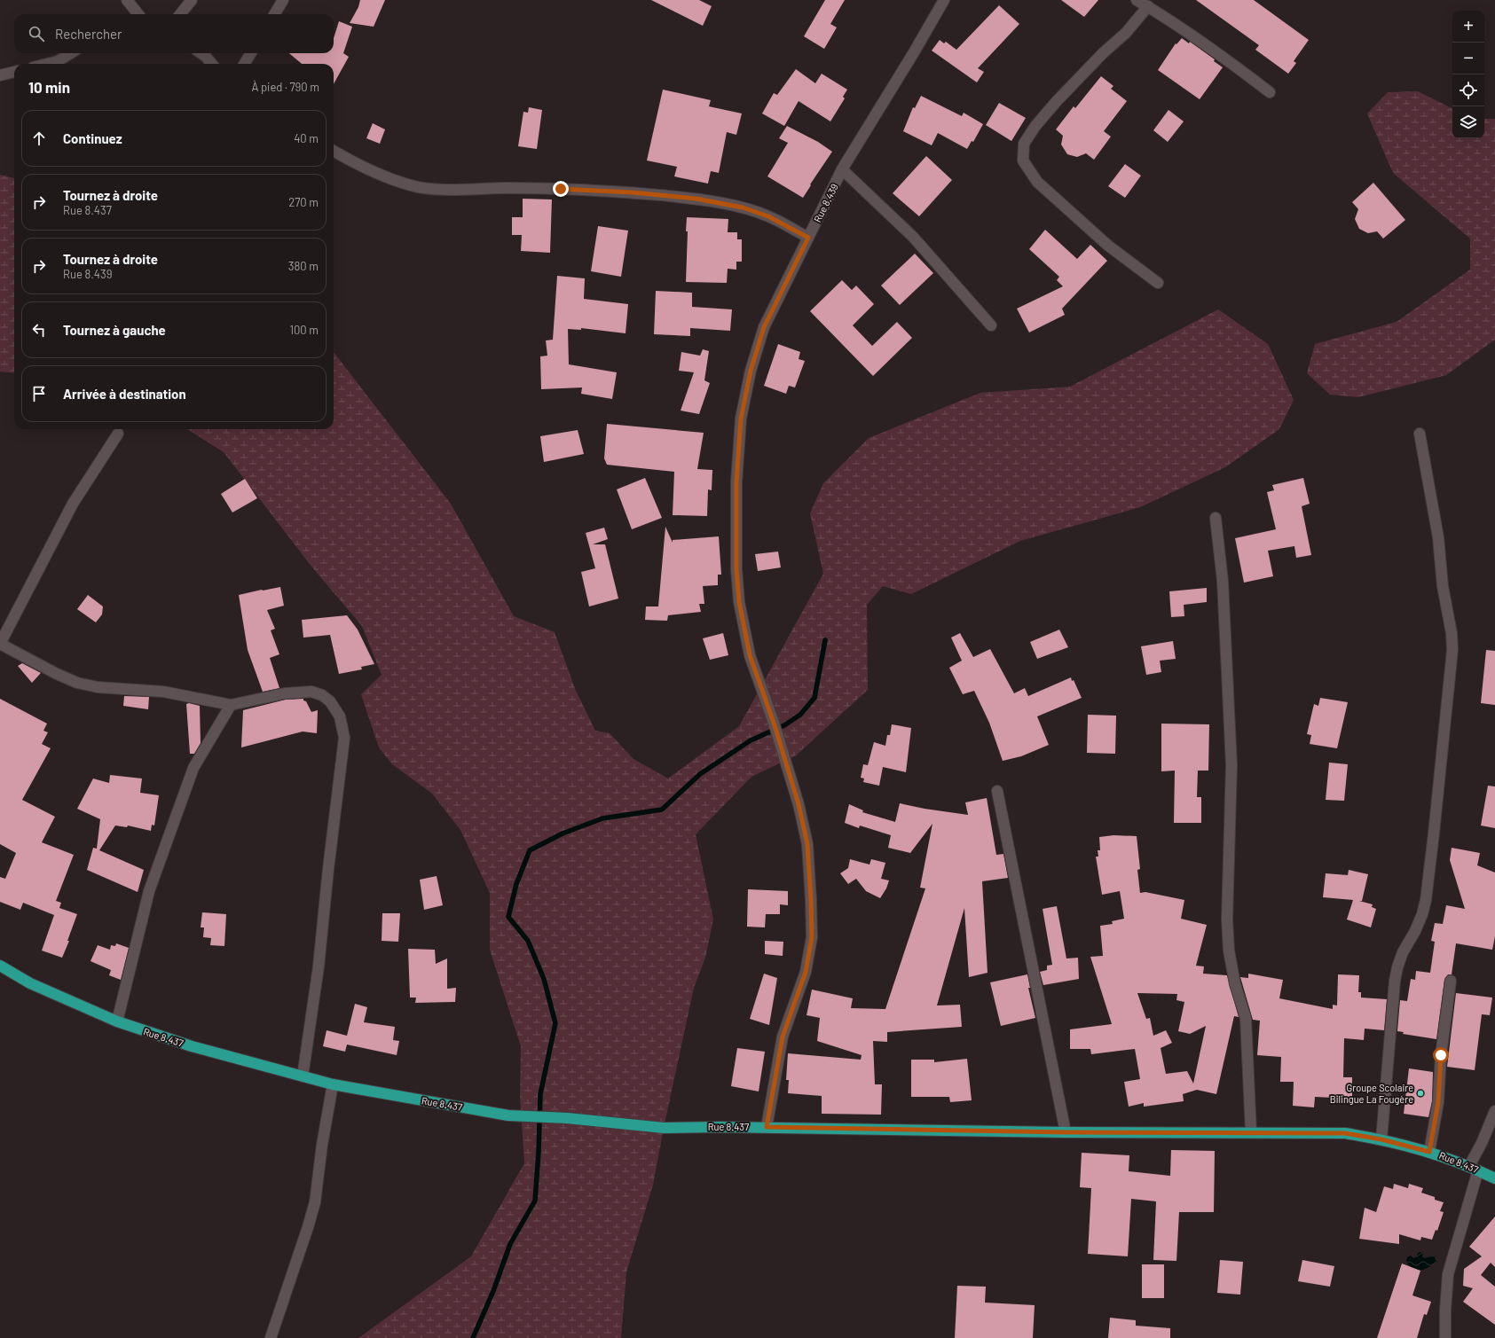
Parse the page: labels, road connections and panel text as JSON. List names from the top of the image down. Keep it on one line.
{"streets":{"main road":["Rue 8.437"],"street":["Rue 8.439"]},"crossings":[["Rue 8.439","Rue 8.437"]],"places":["Groupe Scolaire Bilingue La Fougère"],"page":{"map_buttons":["+","−"],"search":"Rechercher","heading":["10 min","À pied · 790 m"],"list":[["Continuez","40 m"],["Tournez à droite","Rue 8.437","270 m"],["Tournez à droite","Rue 8.439","380 m"],["Tournez à gauche","100 m"],"Arrivée à destination"]}}
